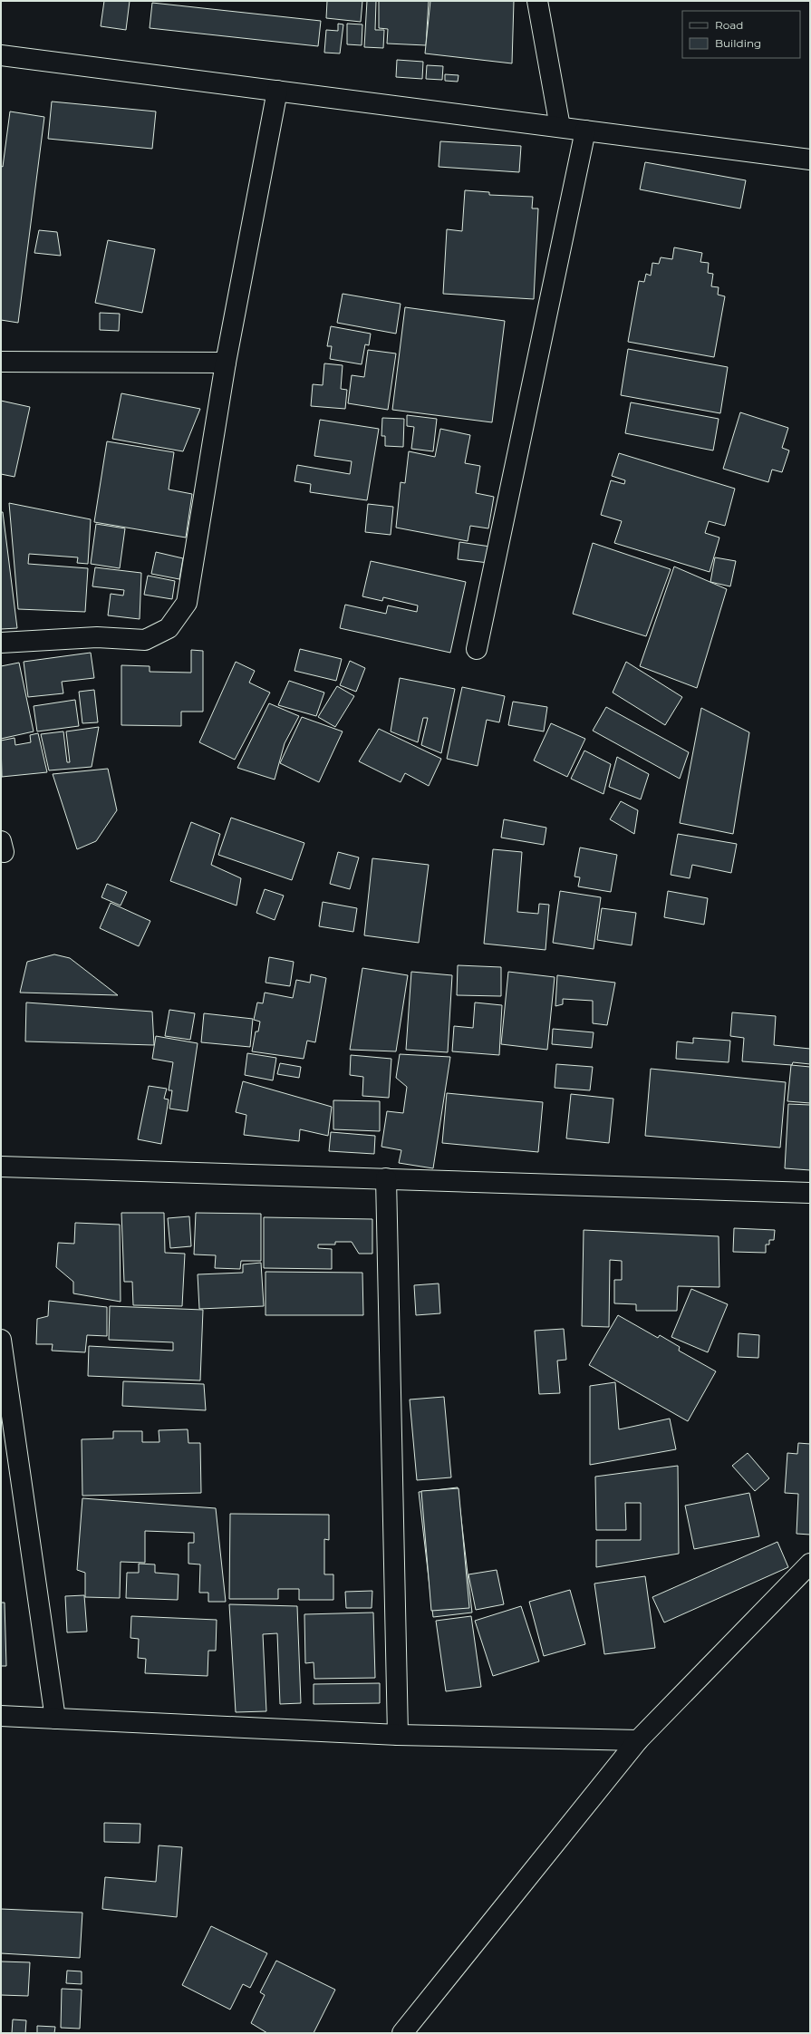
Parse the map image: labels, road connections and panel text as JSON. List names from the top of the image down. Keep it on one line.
{"legend":["Road","Building"]}
